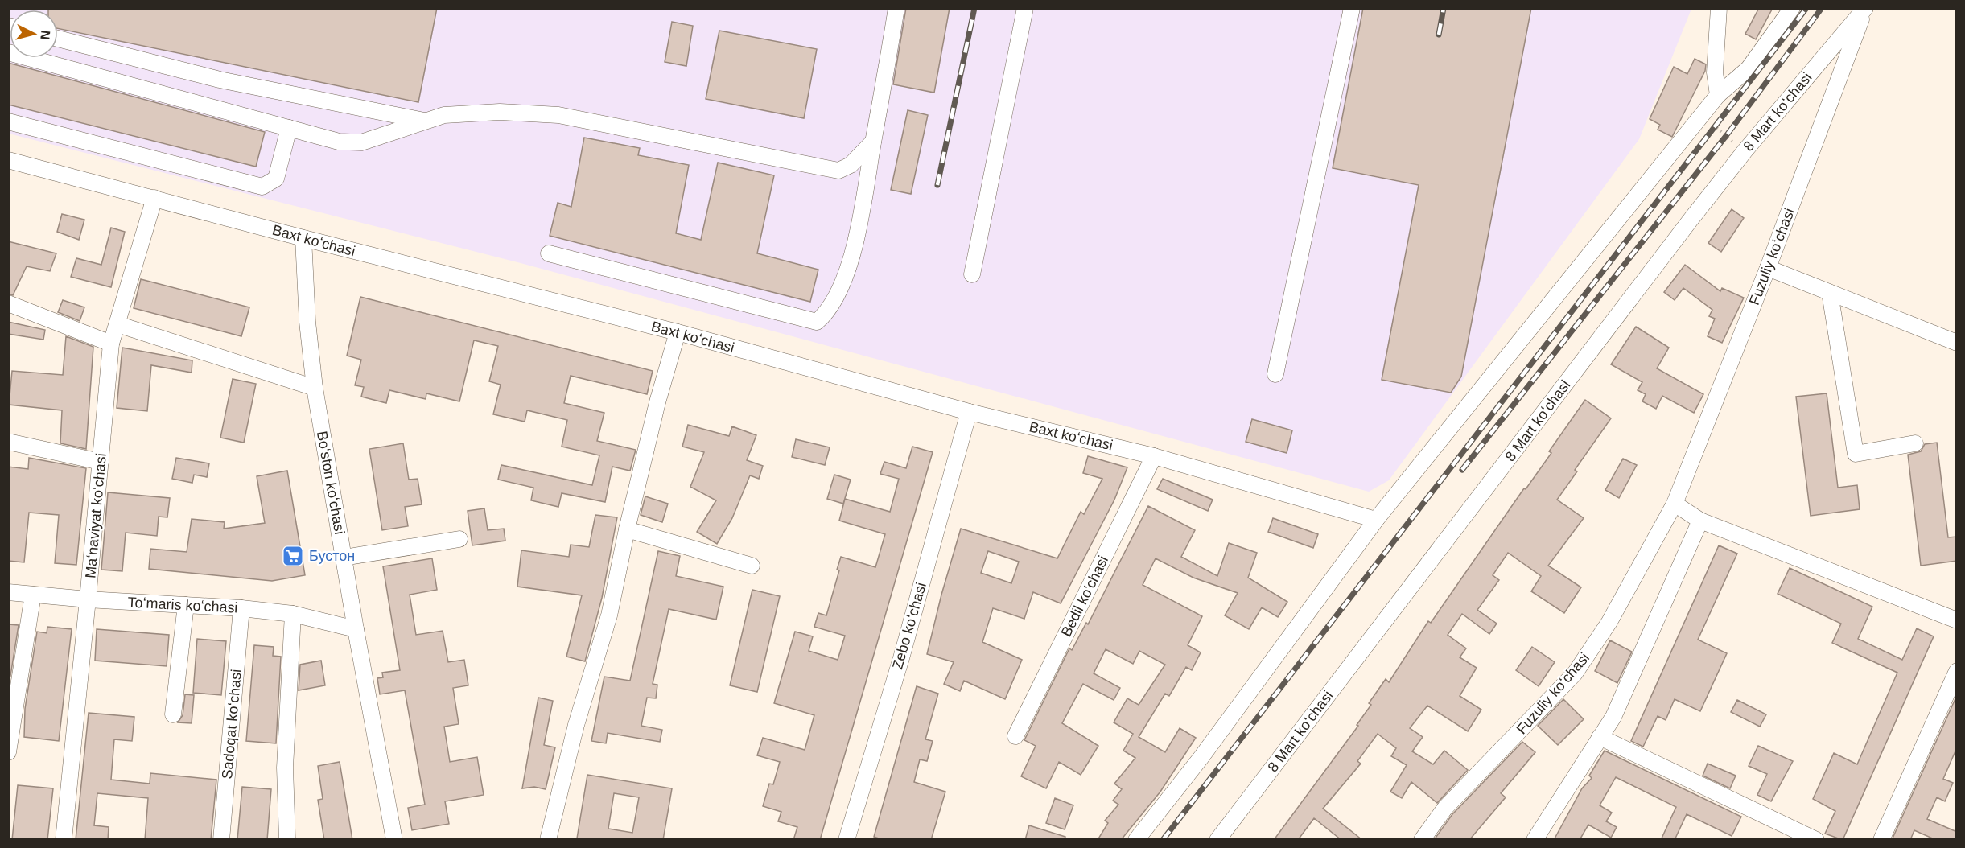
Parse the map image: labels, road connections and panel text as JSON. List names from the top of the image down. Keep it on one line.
{"streets":{"street":["8 Mart koʻchasi","Baxt koʻchasi","Fuzuliy koʻchasi","Boʻston koʻchasi","Maʻnaviyat koʻchasi","Bedil ko'chasi","Toʻmaris koʻchasi","Zebo koʻchasi","Sadoqat koʻchasi"]},"crossings":[["8 Mart koʻchasi","Fuzuliy koʻchasi"],["Baxt koʻchasi","Boʻston koʻchasi"],["Baxt koʻchasi","Maʻnaviyat koʻchasi"],["Baxt koʻchasi","Bedil ko'chasi"],["Baxt koʻchasi","Zebo koʻchasi"],["Boʻston koʻchasi","Toʻmaris koʻchasi"],["Maʻnaviyat koʻchasi","Toʻmaris koʻchasi"],["Toʻmaris koʻchasi","Sadoqat koʻchasi"]],"places":{"supermarket":["Бустон"]},"north":"right"}
